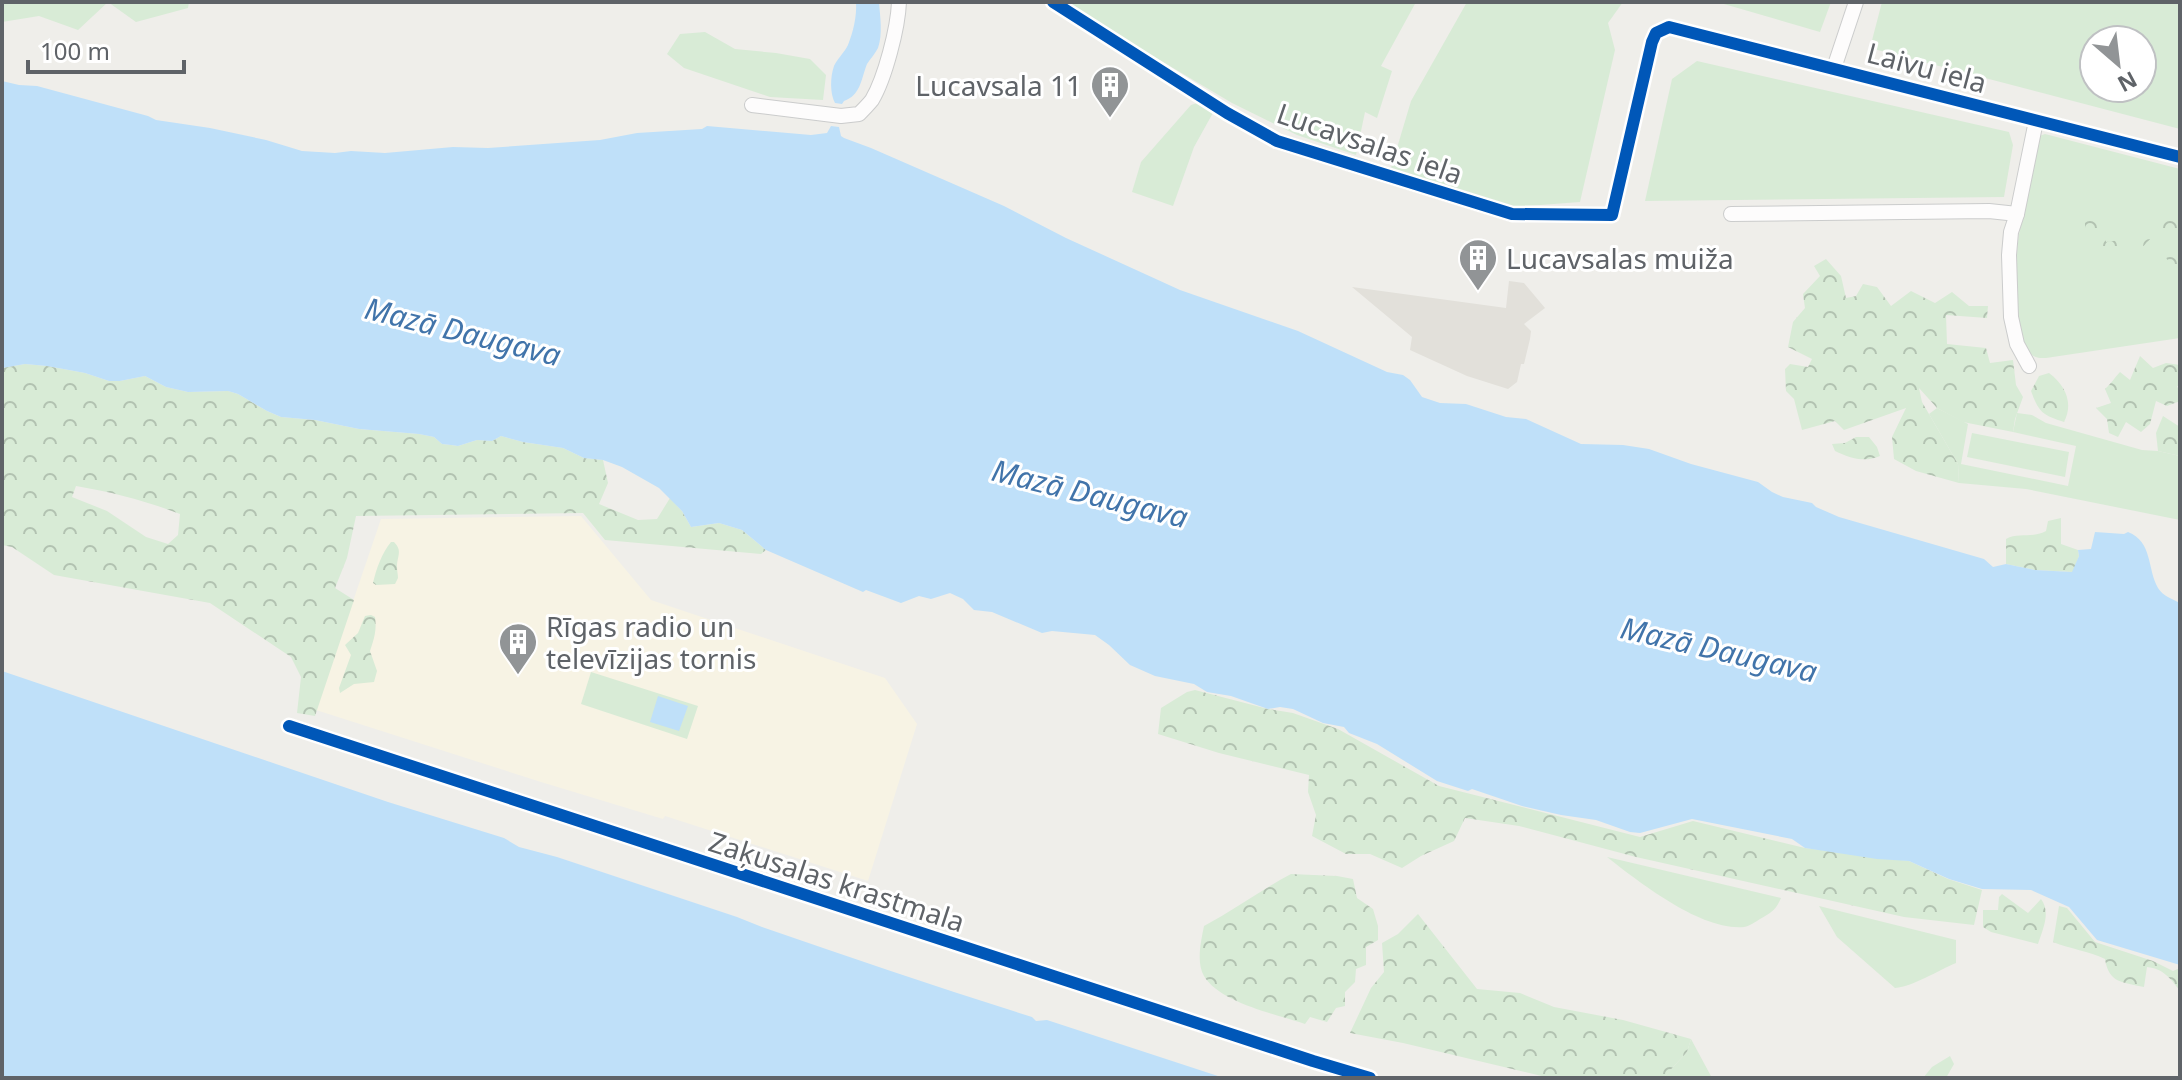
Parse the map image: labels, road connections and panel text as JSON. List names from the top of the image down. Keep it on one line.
{"streets":{"street":["Laivu iela","Lucavsalas iela","Zaķusalas krastmala"]},"crossings":[["Laivu iela","Lucavsalas iela"]],"water":["Mazā Daugava"],"places":{"building":["Lucavsala 11","Lucavsalas muiža","Rīgas radio un televīzijas tornis"]},"scale_bar":"100 m","north":"bottom right"}
